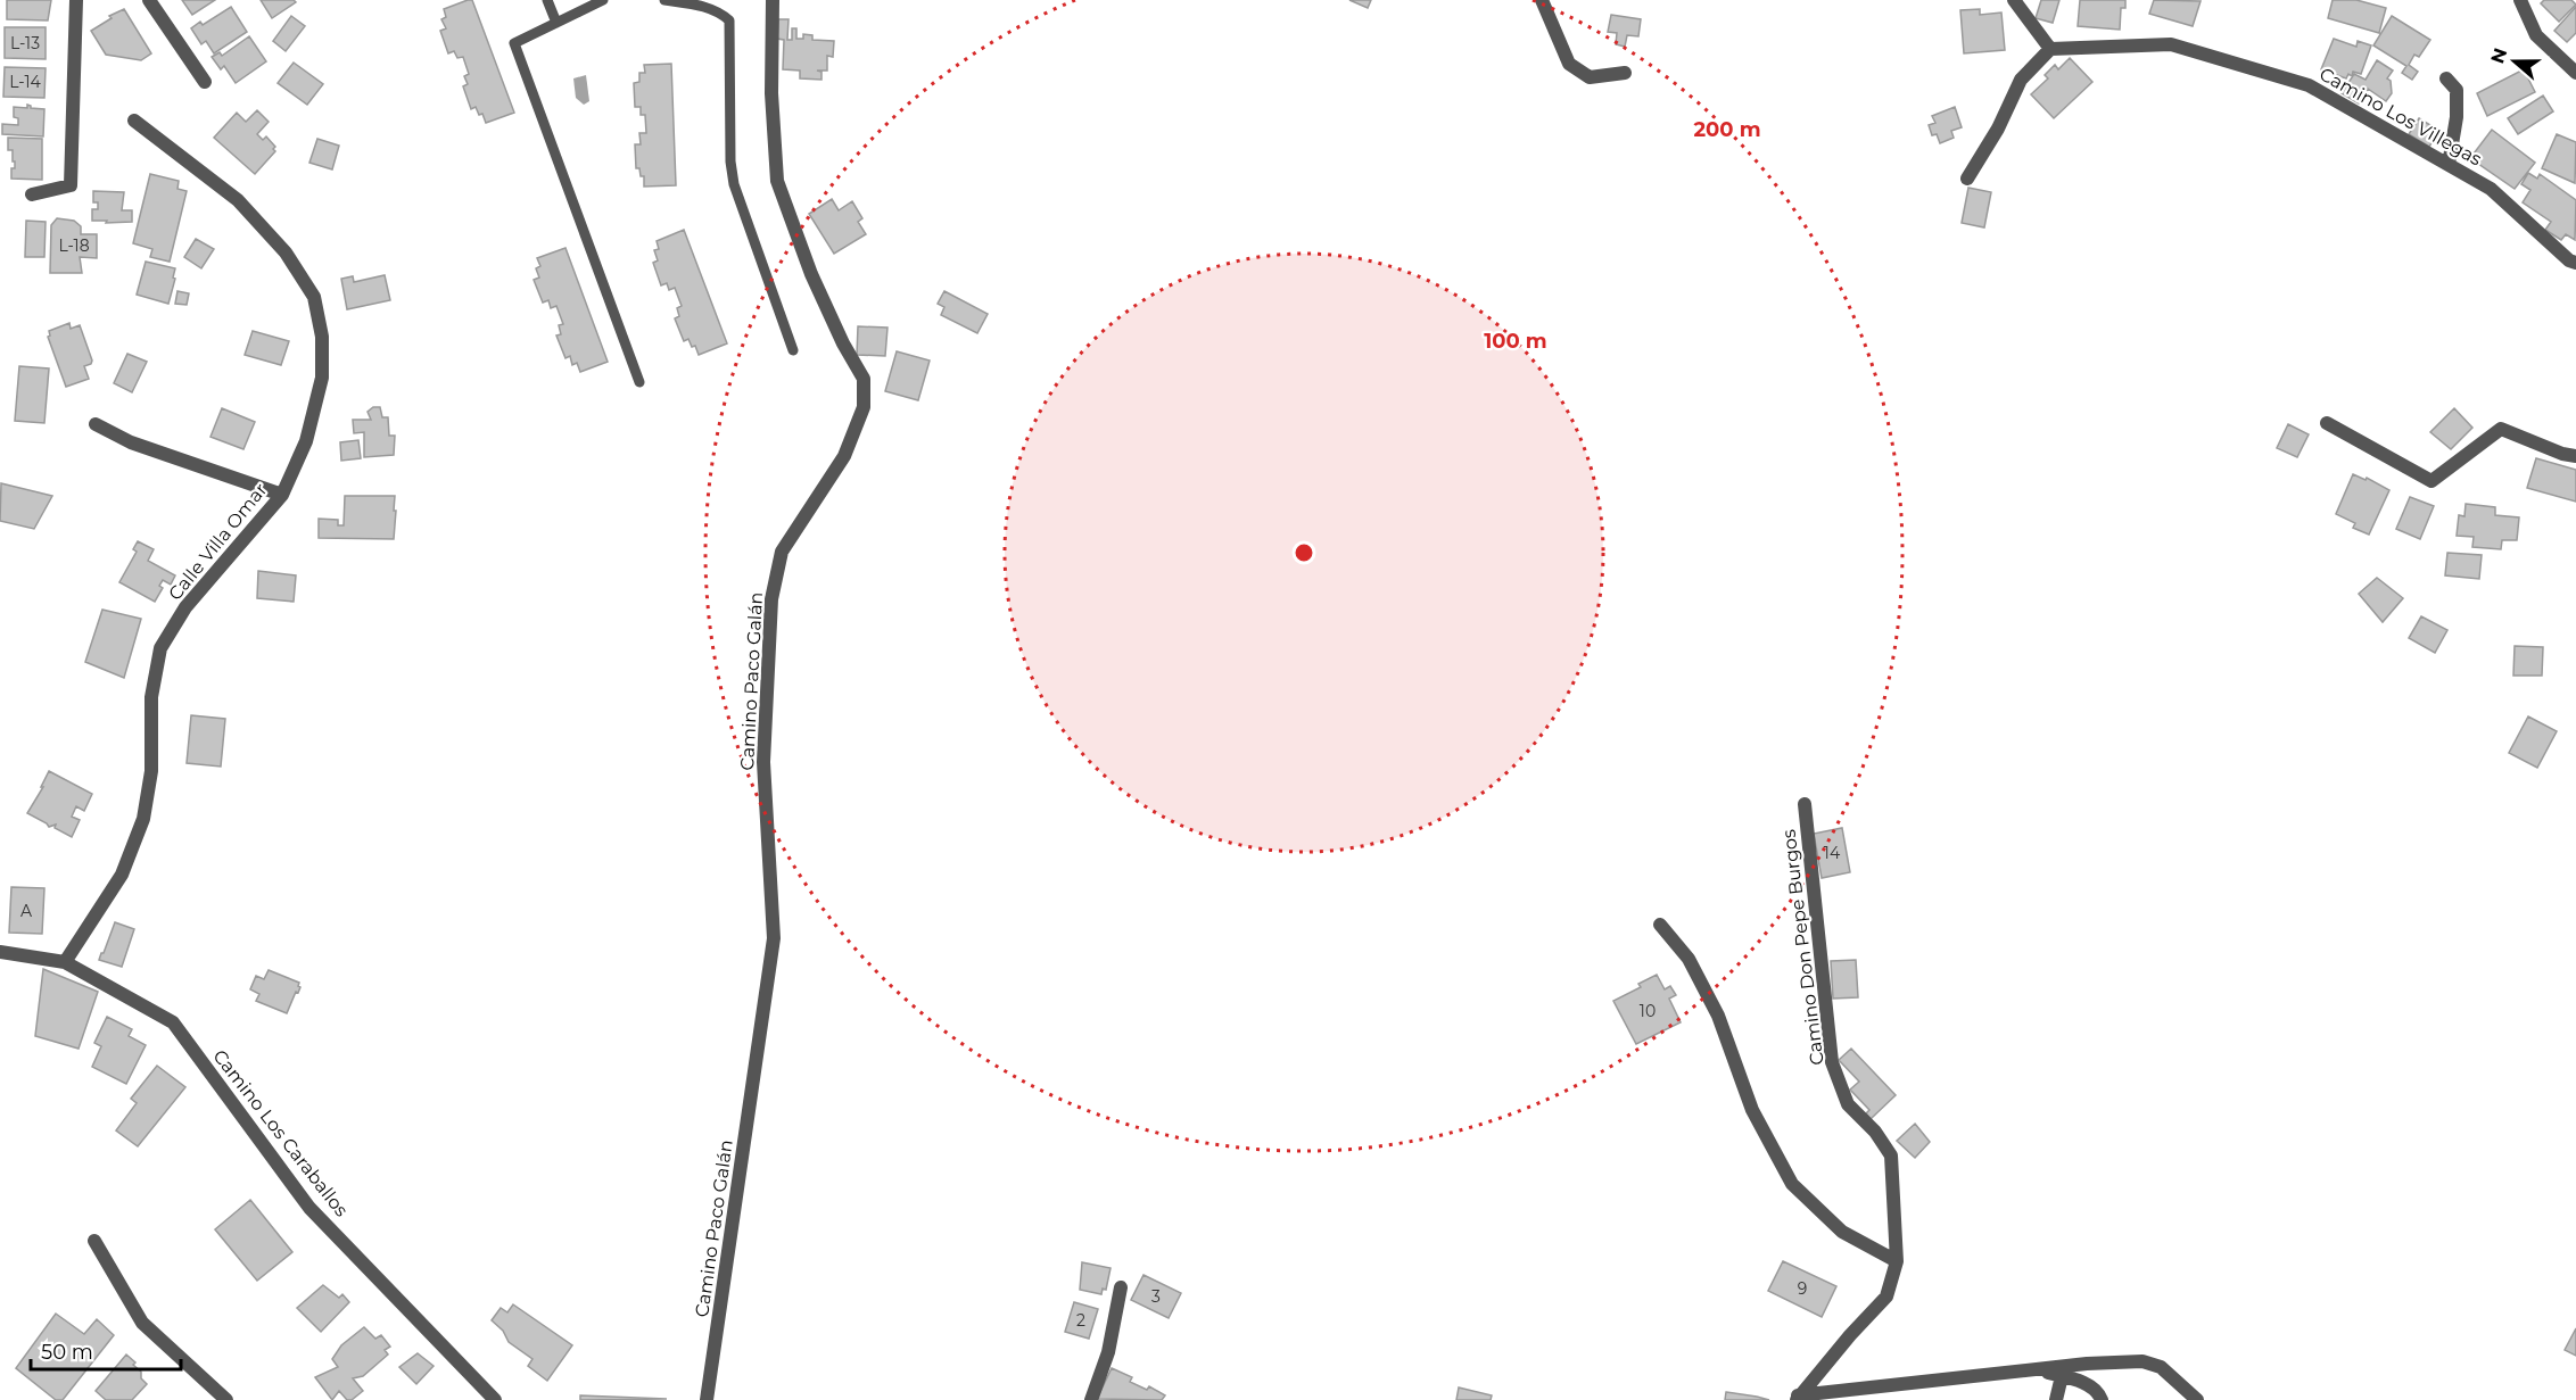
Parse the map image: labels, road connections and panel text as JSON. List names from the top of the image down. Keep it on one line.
{"streets":{"street":["Camino Los Villegas","Calle Villa Omar","Camino Paco Galán","Camino Don Pepe Burgos","Camino Los Caraballos"]},"crossings":[["Calle Villa Omar","Camino Los Caraballos"]],"house_numbers":["L-13","L-14","L-18","14","A","10","9","3","2"],"scale_bar":"50 m","north":"left","rings":["200 m","100 m"]}
